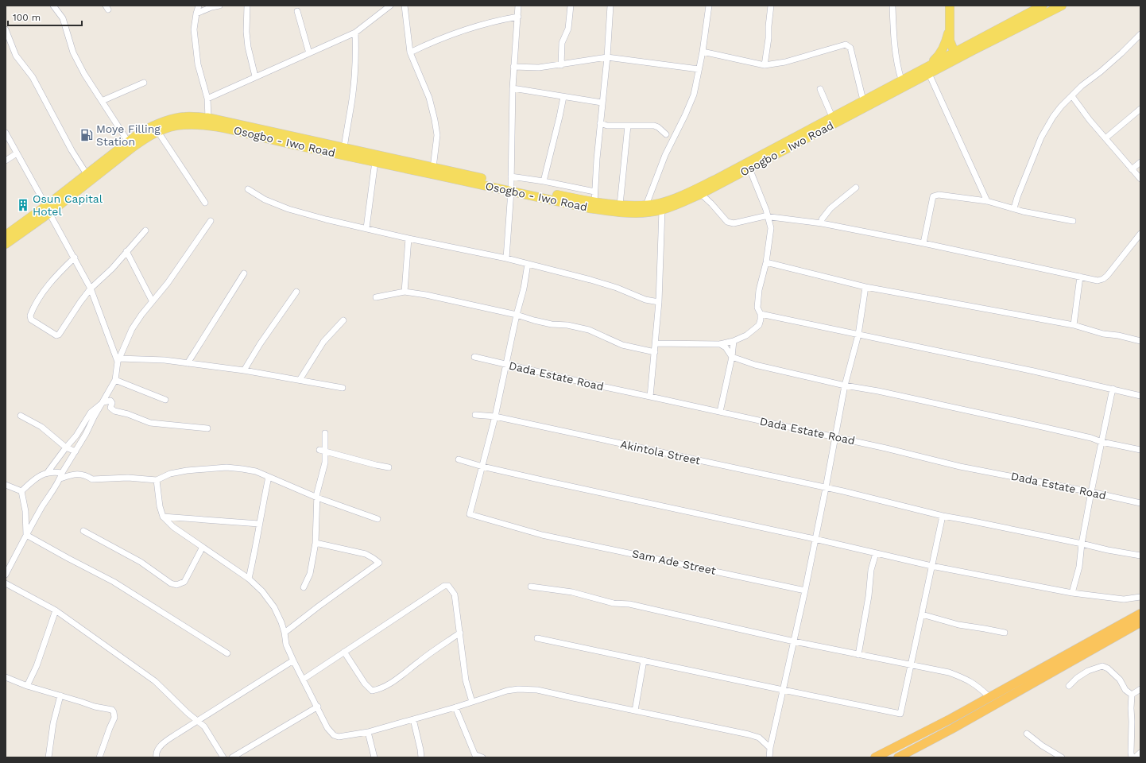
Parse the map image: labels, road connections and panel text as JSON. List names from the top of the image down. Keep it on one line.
{"streets":{"main road":["Osogbo - Iwo Road"],"street":["Dada Estate Road","Akintola Street","Sam Ade Street"]},"places":{"fuel station":["Moye Filling Station"],"building":["Osun Capital Hotel"]},"scale_bar":"100 m"}
